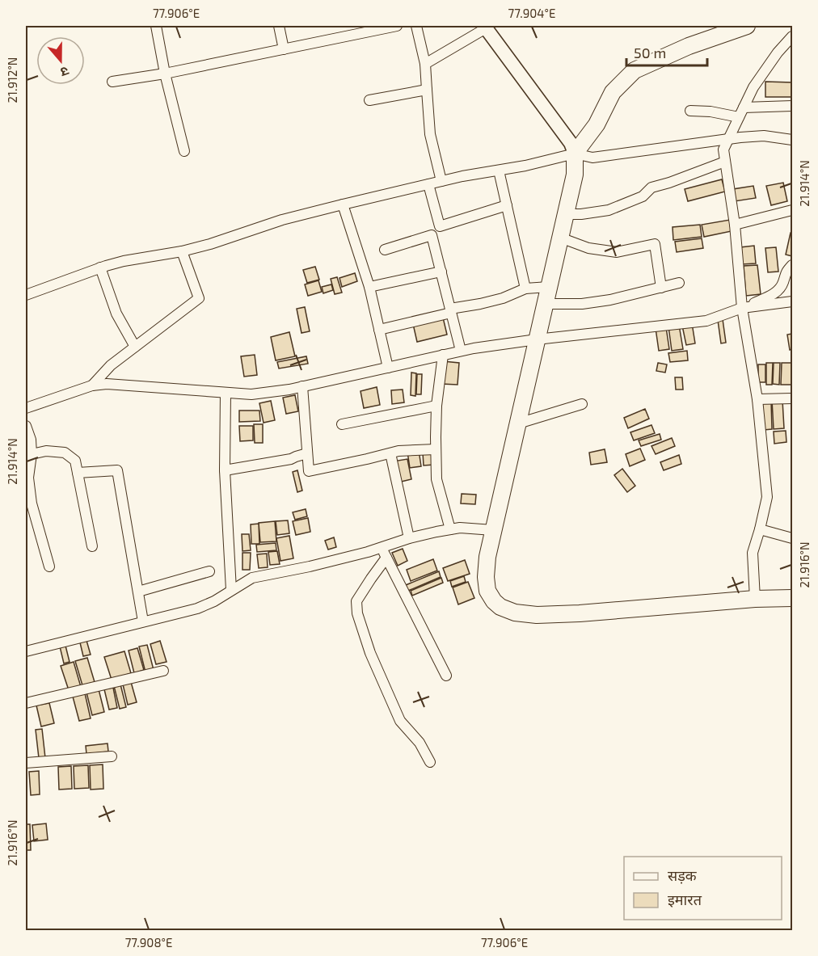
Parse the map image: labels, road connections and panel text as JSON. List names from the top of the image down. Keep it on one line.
{"legend":["सड़क","इमारत"],"scale_bar":"50 m","north":"bottom","coordinates":["77.906°E","77.904°E","21.912°N","21.914°N","21.916°N","77.908°E"]}
